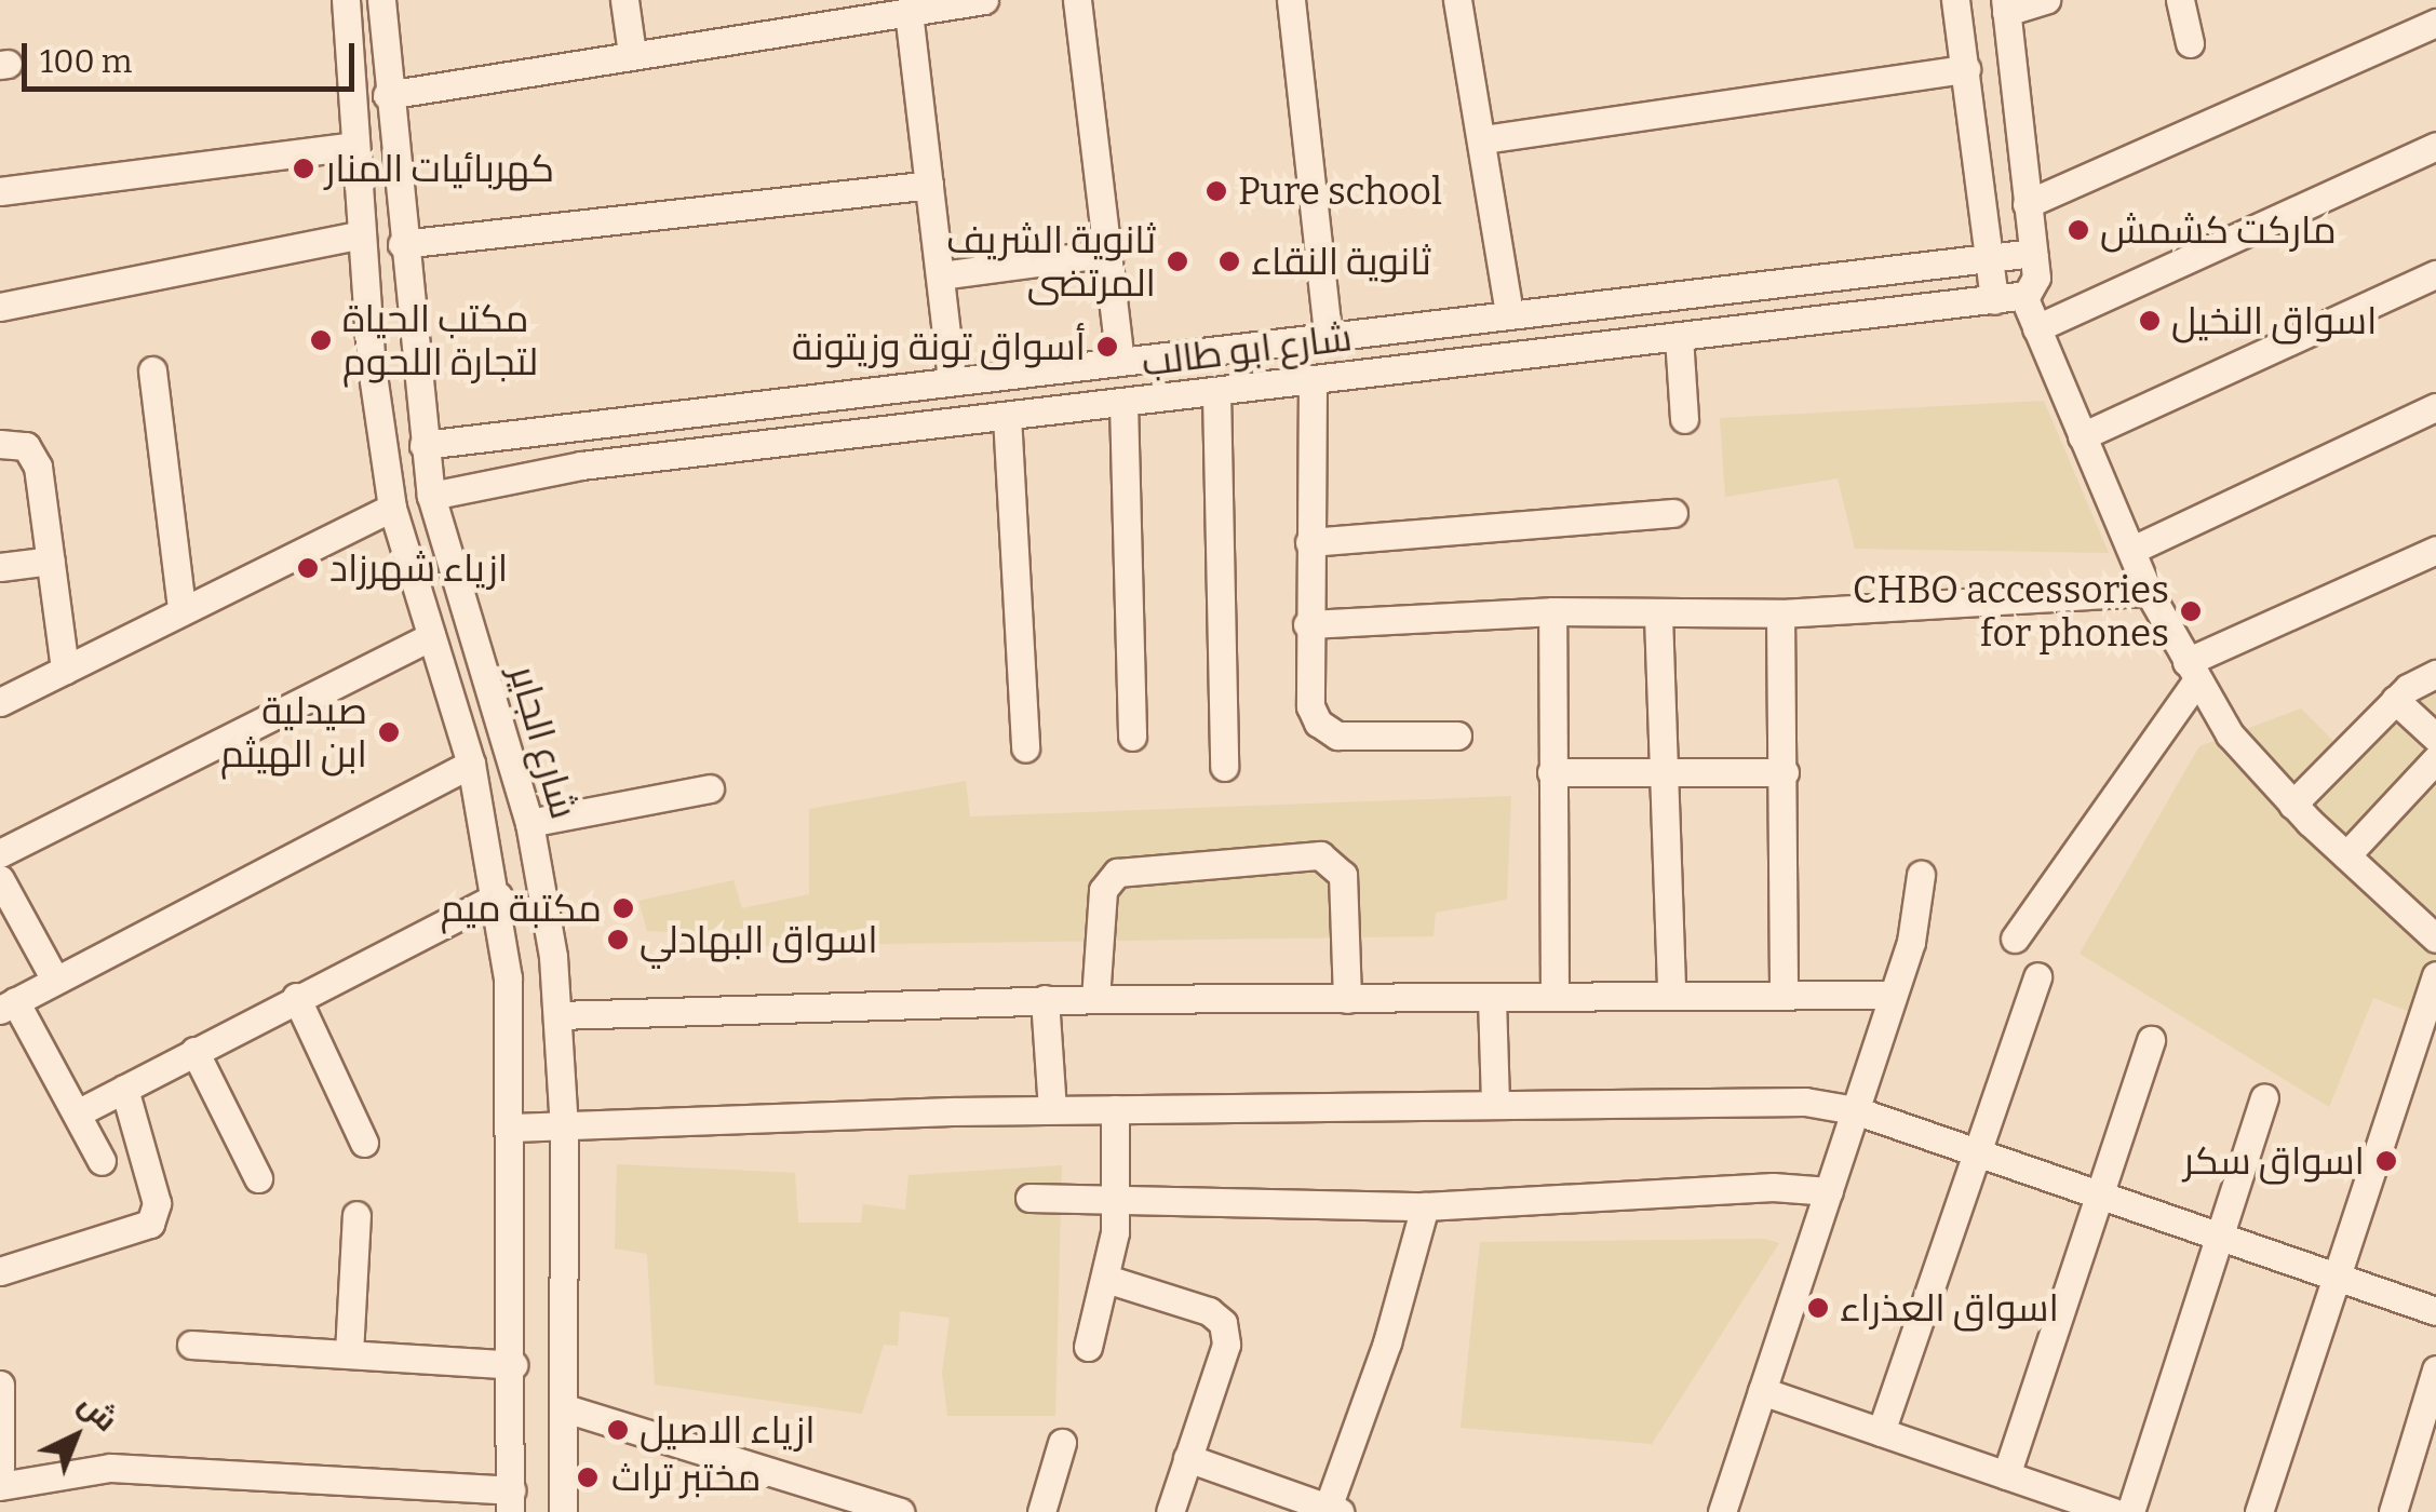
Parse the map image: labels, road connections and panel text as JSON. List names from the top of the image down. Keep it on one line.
{"streets":{"street":["شارع ابو طالب","شارع الجاير"]},"crossings":[["شارع ابو طالب","شارع الجاير"]],"places":["كهربائيات المنار","Pure school","ماركت كشمش","ثانوية الشريف المرتضى","ثانوية النقاء","اسواق النخيل","مكتب الحياة لتجارة اللحوم","أسواق تونة وزيتونة","ازياء شهرزاد","CHBO accessories for phones","صيدلية ابن الهيثم","مكتبة ميم","اسواق البهادلي","اسواق سكر","اسواق العذراء","ازياء الاصيل","مختبر تراث"],"scale_bar":"100 m","north":"top right"}
